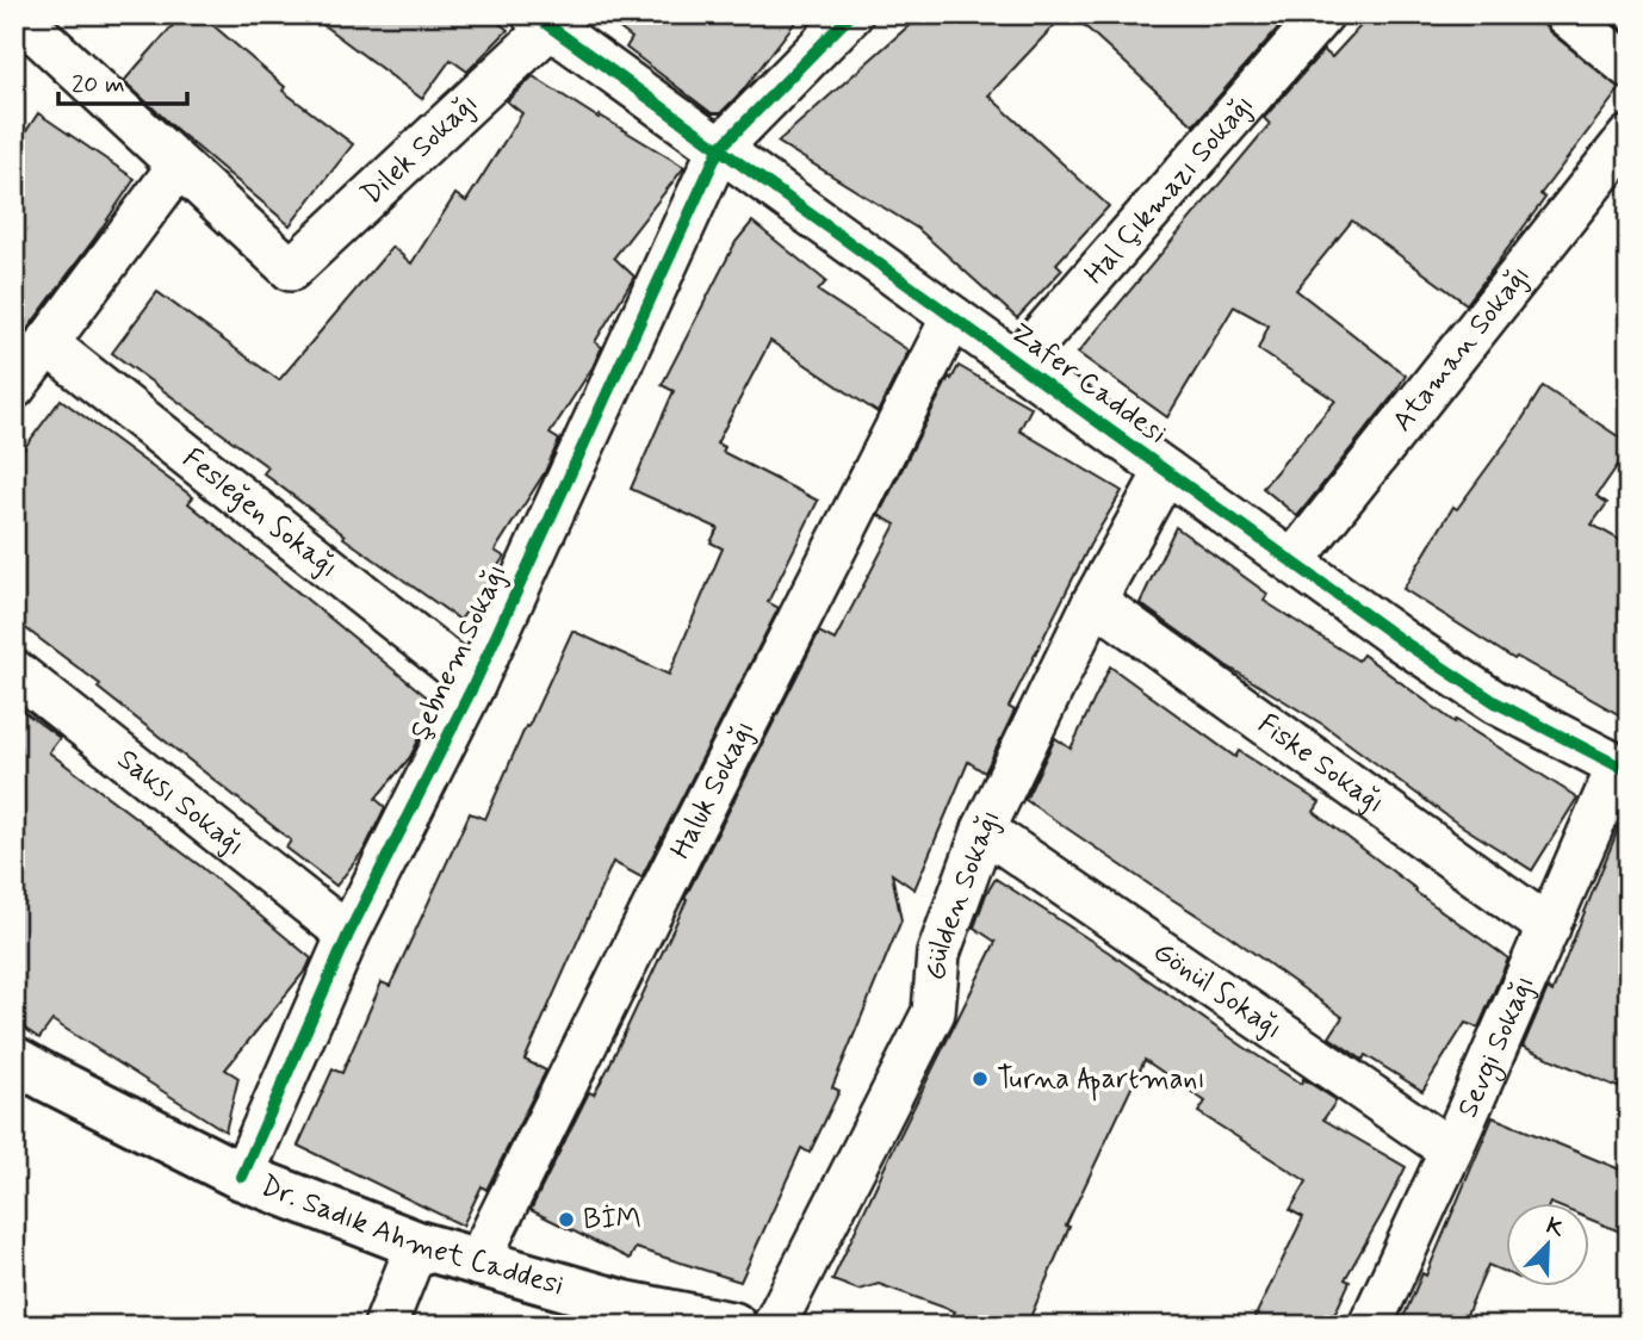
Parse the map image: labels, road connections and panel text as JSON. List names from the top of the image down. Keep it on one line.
{"streets":{"main road":["Dr. Sadık Ahmet Caddesi"],"street":["Dilek Sokağı","Hal Çıkmazı Sokağı","Ataman Sokağı","Zafer Caddesi","Fesleğen Sokağı","Şebnem Sokağı","Fiske Sokağı","Haluk Sokağı","Saksı Sokağı","Gülden Sokağı","Gönül Sokağı","Sevgi Sokağı"]},"crossings":[["Dilek Sokağı","Zafer Caddesi"],["Hal Çıkmazı Sokağı","Zafer Caddesi"],["Ataman Sokağı","Zafer Caddesi"],["Zafer Caddesi","Şebnem Sokağı"],["Zafer Caddesi","Haluk Sokağı"],["Zafer Caddesi","Gülden Sokağı"],["Zafer Caddesi","Sevgi Sokağı"],["Fesleğen Sokağı","Şebnem Sokağı"],["Şebnem Sokağı","Saksı Sokağı"],["Şebnem Sokağı","Dr. Sadık Ahmet Caddesi"],["Fiske Sokağı","Gülden Sokağı"],["Fiske Sokağı","Sevgi Sokağı"],["Haluk Sokağı","Dr. Sadık Ahmet Caddesi"],["Gülden Sokağı","Gönül Sokağı"],["Gönül Sokağı","Sevgi Sokağı"]],"places":["Turna Apartmanı","BİM"],"scale_bar":"20 m","north":"top right"}
